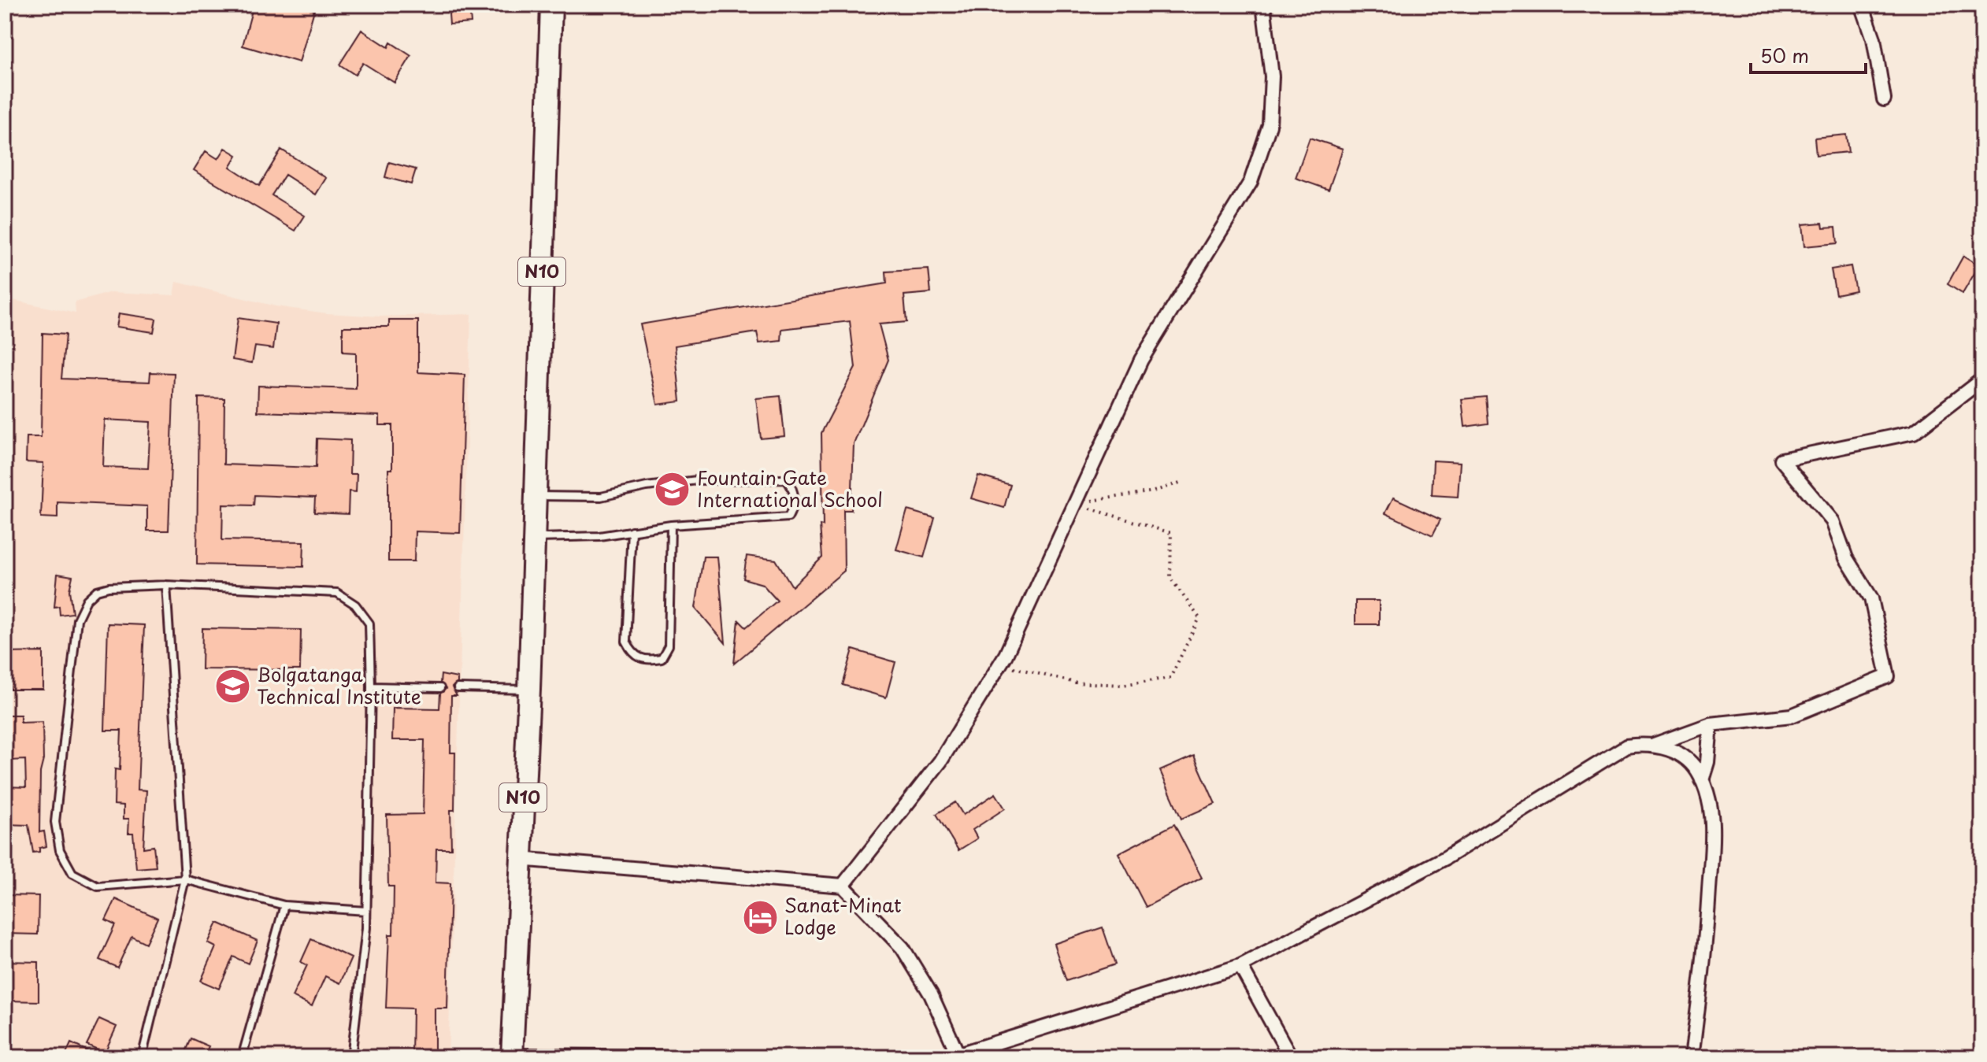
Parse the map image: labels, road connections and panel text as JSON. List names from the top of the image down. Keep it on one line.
{"streets":{"highway":["N10"]},"places":{"school or university":["Fountain Gate International School","Bolgatanga Technical Institute"],"hotel":["Sanat-Minat Lodge"]},"scale_bar":"50 m"}
